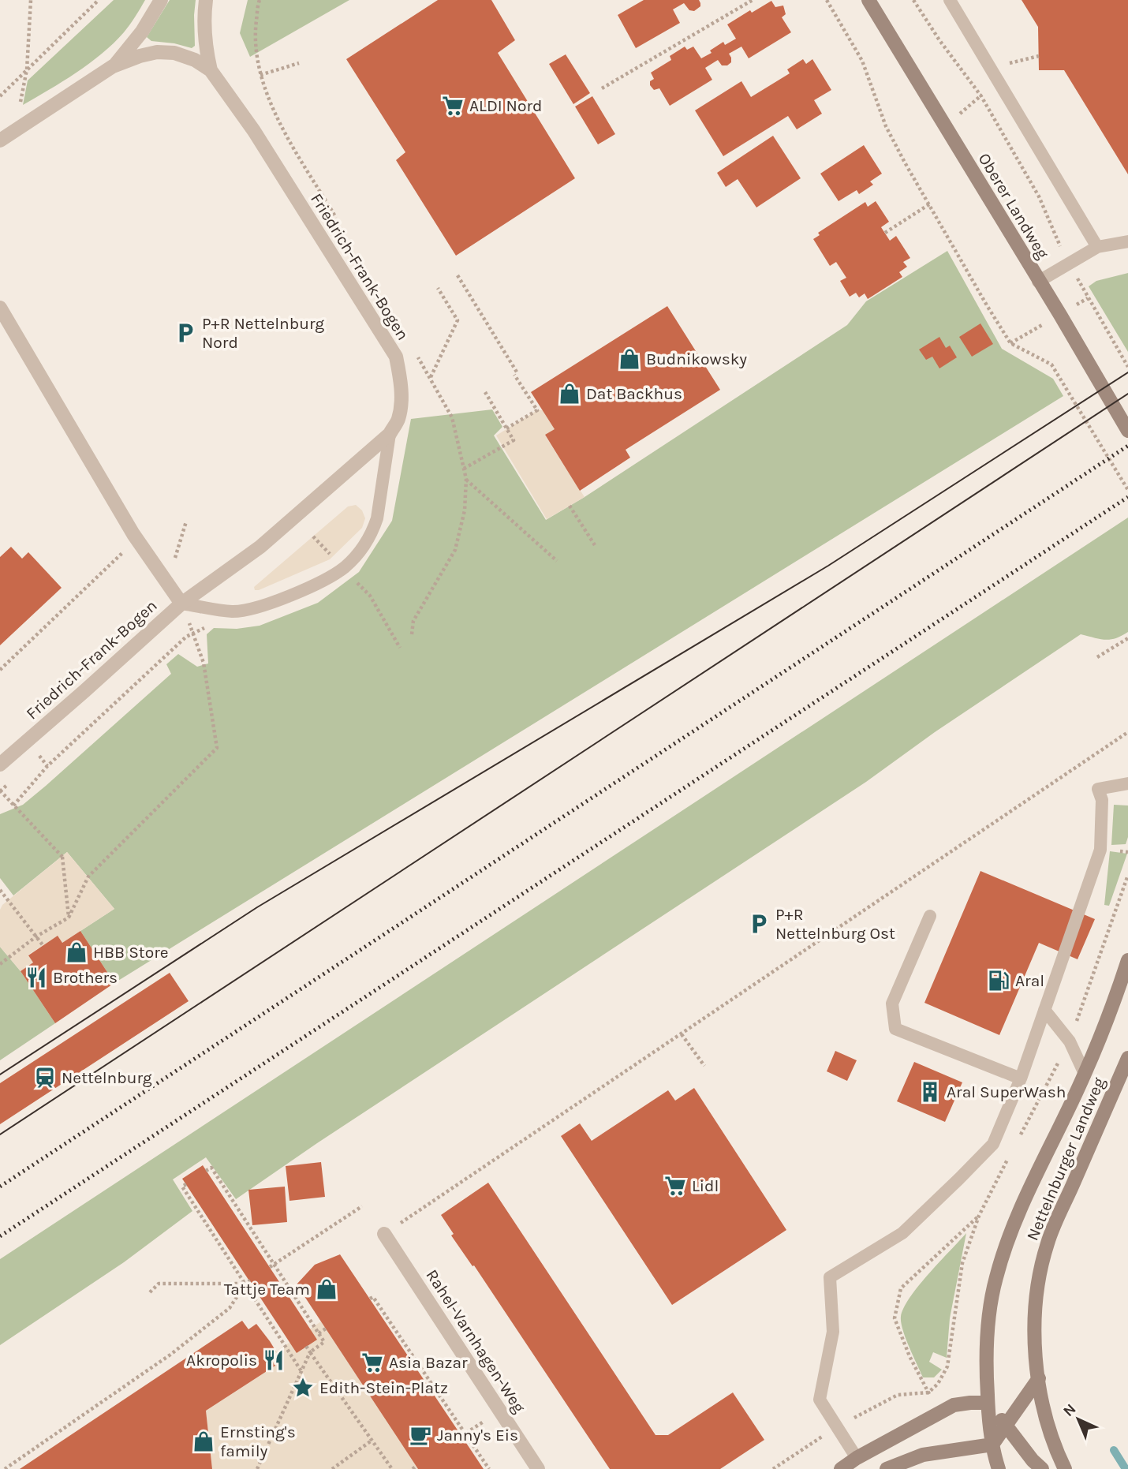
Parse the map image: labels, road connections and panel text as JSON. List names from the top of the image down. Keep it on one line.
{"streets":{"main road":["Oberer Landweg","Nettelnburger Landweg"],"street":["Friedrich-Frank-Bogen","Rahel-Varnhagen-Weg"]},"places":{"supermarket":["ALDI Nord","Lidl","Asia Bazar"],"parking":["P+R Nettelnburg Nord","P+R Nettelnburg Ost"],"shop":["Budnikowsky","Dat Backhus","HBB Store","Tattje Team","Ernsting's family"],"restaurant":["Brothers","Akropolis"],"fuel station":["Aral"],"station":["Nettelnburg"],"building":["Aral SuperWash"],"place":["Edith-Stein-Platz"],"cafe":["Janny's Eis"]},"north":"top left"}
